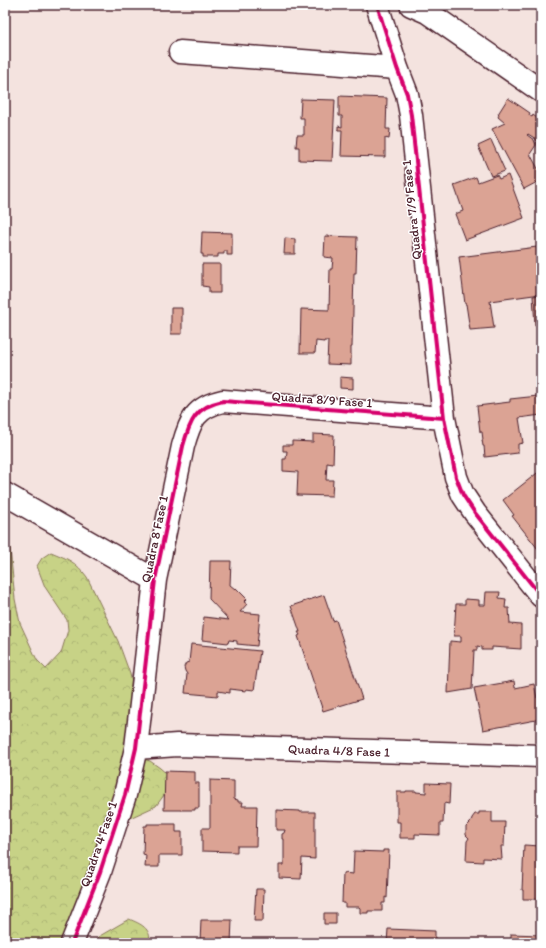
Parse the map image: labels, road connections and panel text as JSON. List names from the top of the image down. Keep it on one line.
{"streets":{"street":["Quadra 7/9 Fase 1","Quadra 8/9 Fase 1","Quadra 8 Fase 1","Quadra 4/8 Fase 1","Quadra 4 Fase 1"]},"crossings":[["Quadra 7/9 Fase 1","Quadra 8/9 Fase 1"],["Quadra 8/9 Fase 1","Quadra 8 Fase 1"],["Quadra 8 Fase 1","Quadra 4/8 Fase 1"],["Quadra 8 Fase 1","Quadra 4 Fase 1"],["Quadra 4/8 Fase 1","Quadra 4 Fase 1"]]}
